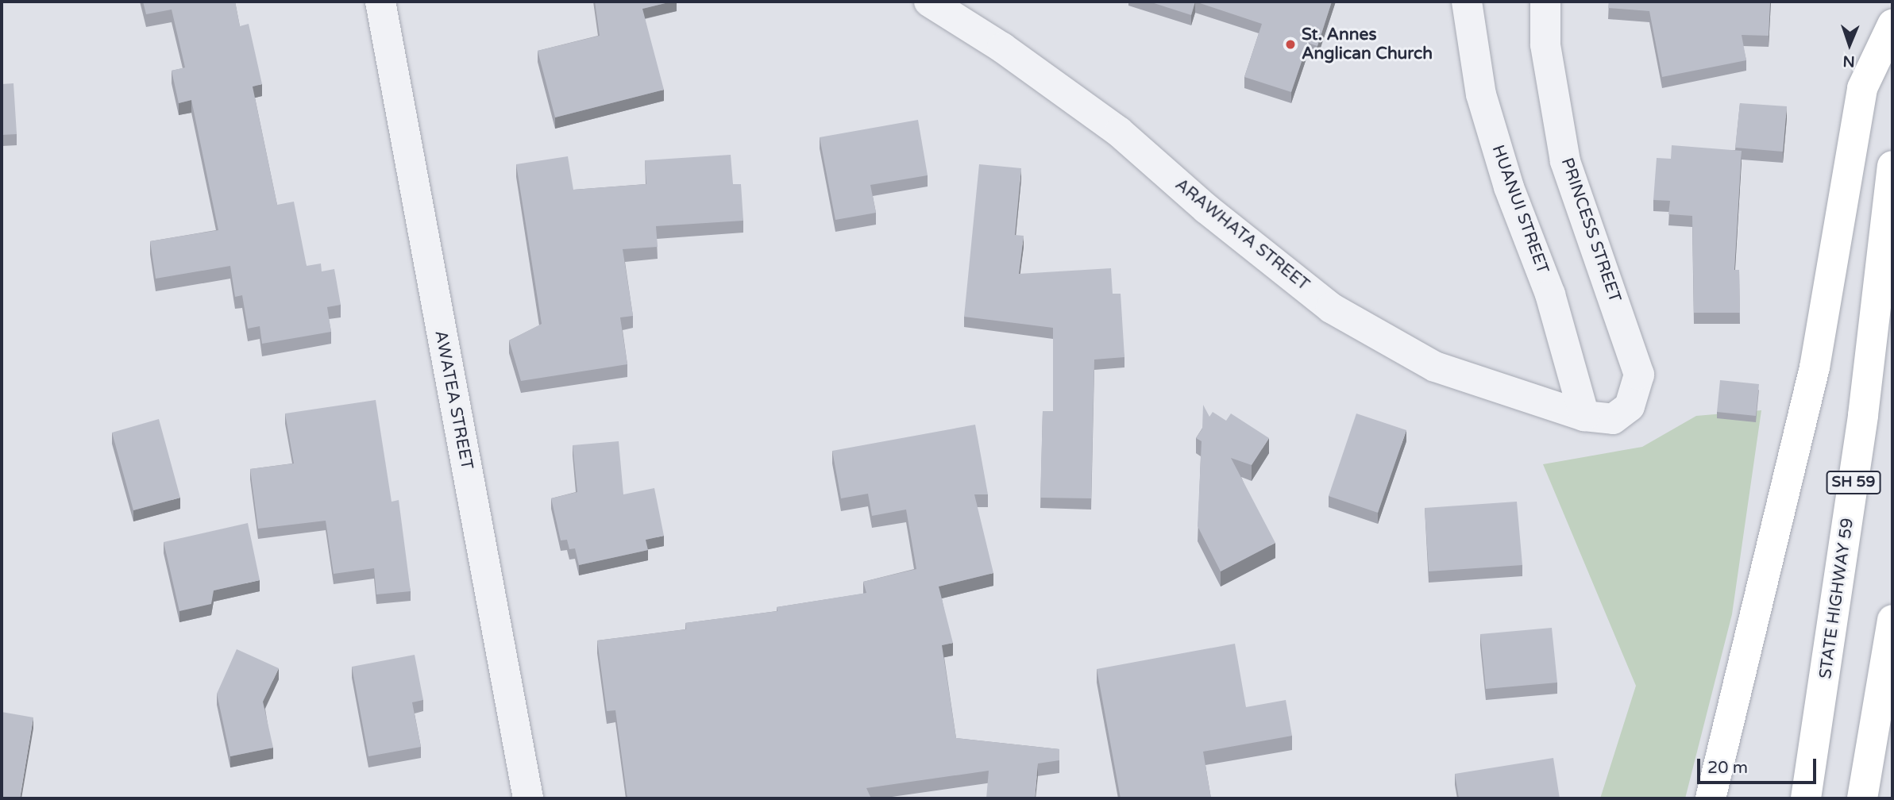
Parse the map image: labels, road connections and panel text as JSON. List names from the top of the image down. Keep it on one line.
{"streets":{"main road":["SH 59","STATE HIGHWAY 59"],"street":["HUANUI STREET","PRINCESS STREET","ARAWHATA STREET","AWATEA STREET"]},"crossings":[["HUANUI STREET","PRINCESS STREET"],["HUANUI STREET","ARAWHATA STREET"],["PRINCESS STREET","ARAWHATA STREET"]],"places":["St. Annes Anglican Church"],"scale_bar":"20 m","north":"bottom"}
